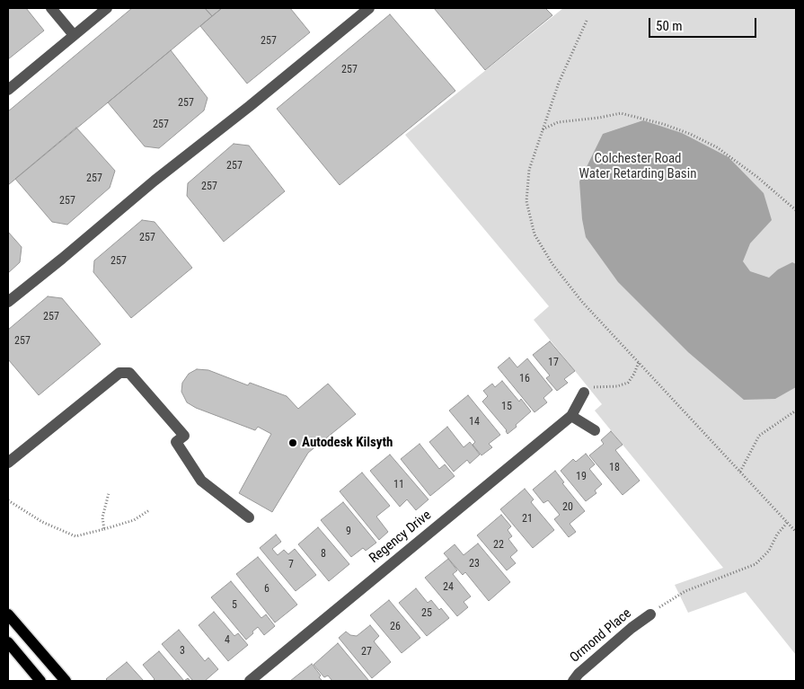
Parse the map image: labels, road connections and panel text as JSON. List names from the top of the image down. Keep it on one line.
{"streets":{"street":["Regency Drive","Ormond Place"]},"parks":["Colchester Road Water Retarding Basin"],"places":["Autodesk Kilsyth"],"house_numbers":["257","257","257","257","257","257","257","257","257","257","257","257","17","16","15","14","18","19","11","20","21","9","22","8","23","7","24","6","5","25","26","4","3","27"],"scale_bar":"50 m"}
